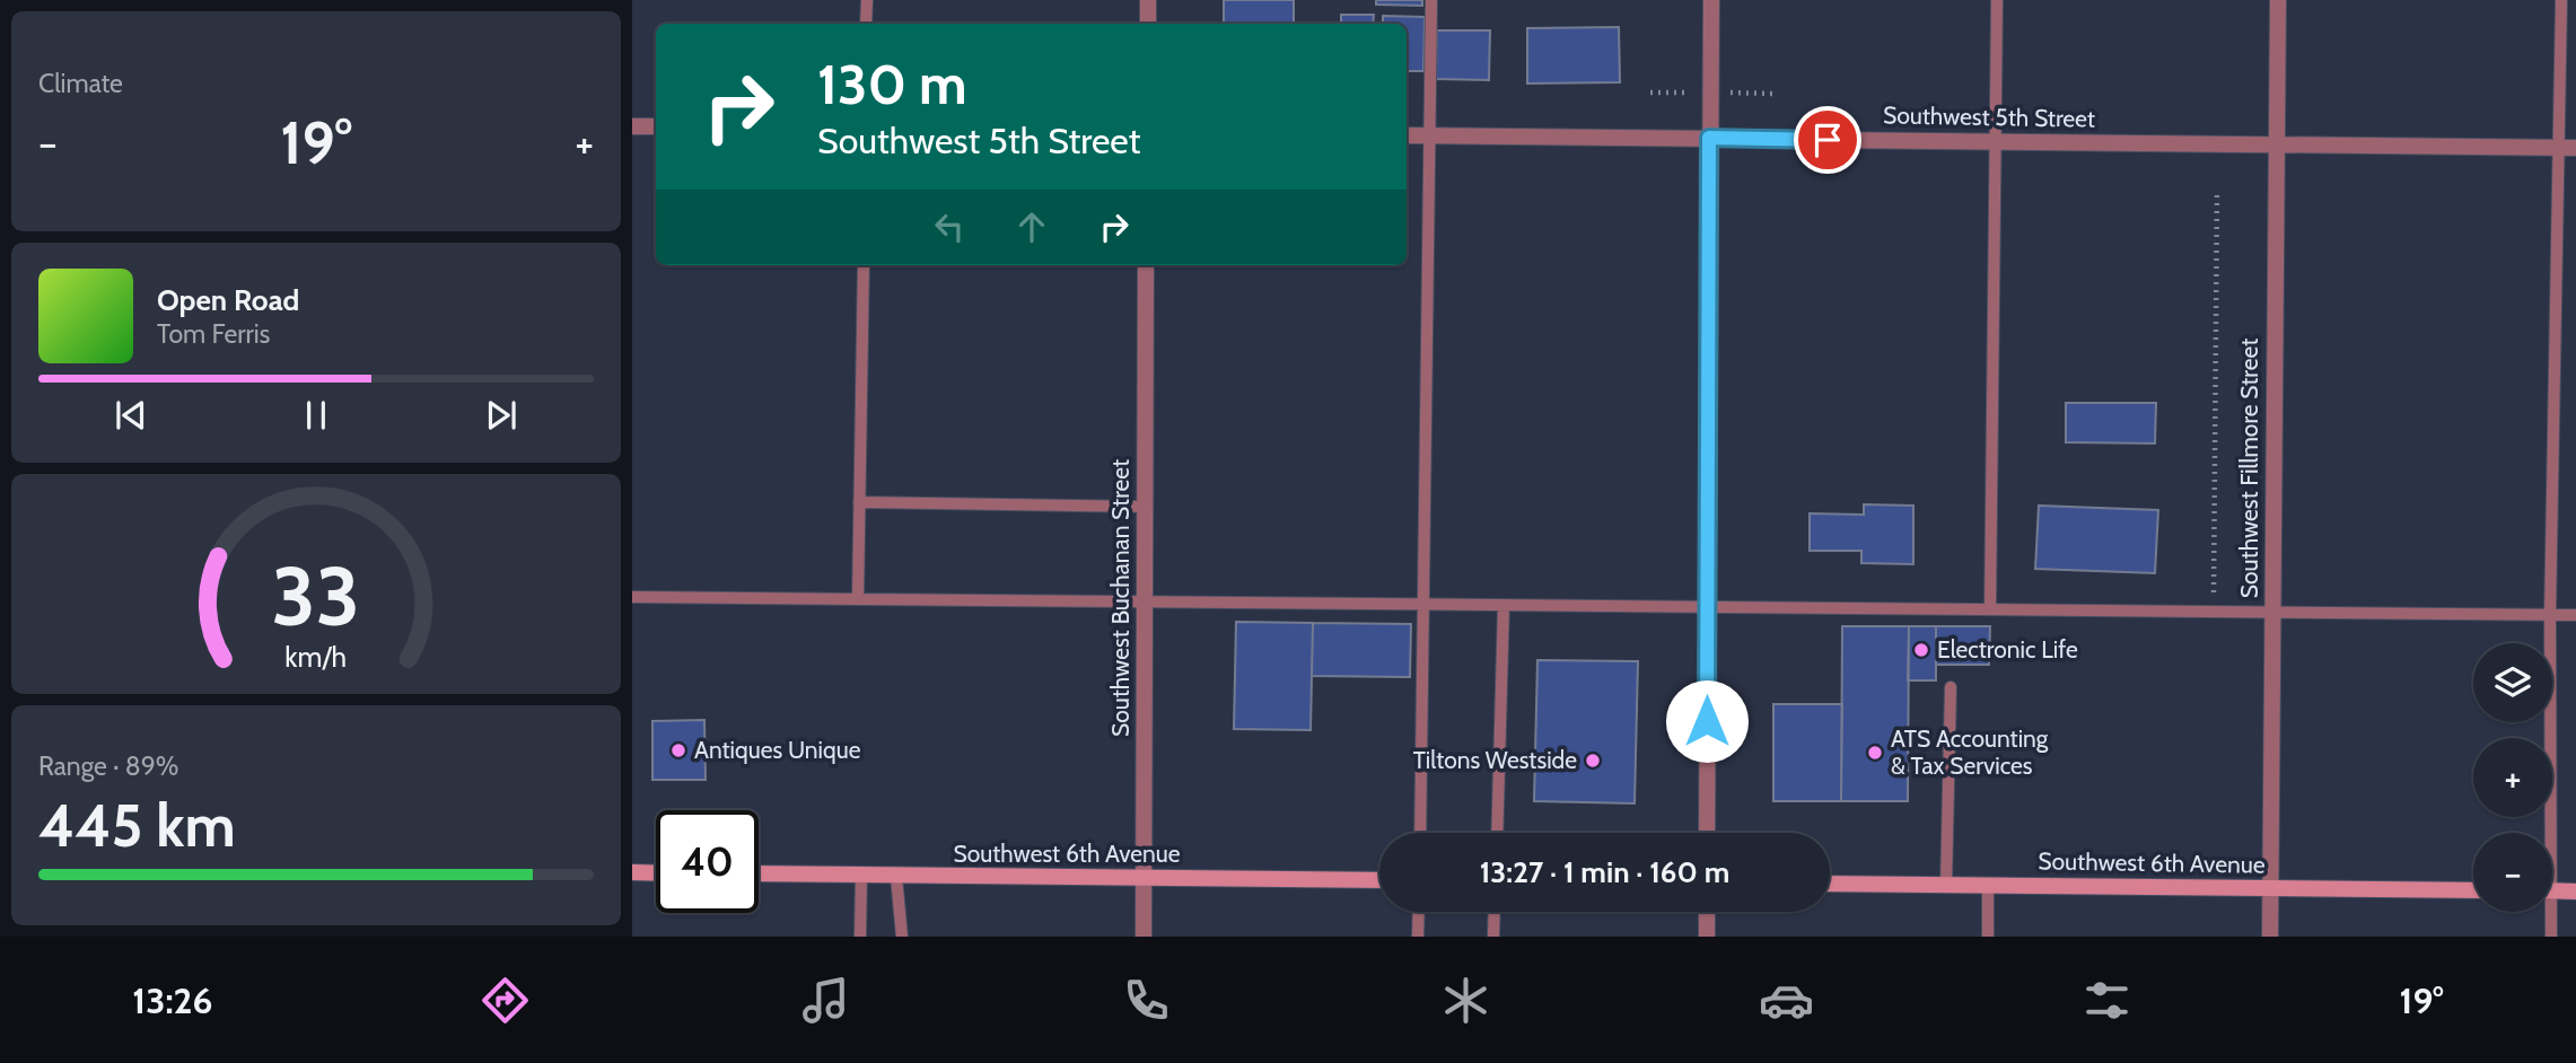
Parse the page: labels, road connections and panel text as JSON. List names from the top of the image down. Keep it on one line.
{"streets":{"main road":["Southwest 6th Avenue"],"street":["Southwest 5th Street","Southwest Fillmore Street","Southwest Buchanan Street"]},"crossings":[["Southwest 5th Street","Southwest Fillmore Street"],["Southwest Fillmore Street","Southwest 6th Avenue"],["Southwest Buchanan Street","Southwest 6th Avenue"]],"places":["Electronic Life","Antiques Unique","ATS Accounting & Tax Services","Tiltons Westside"],"page":{"tile":["Climate",["Range · 89%","445 km"]],"turn":["130 m","Southwest 5th Street"],"heat":["−","19°","+"],"song":["Open Road","Tom Ferris"],"map_buttons":["+","−"],"limit":"40","trip":"13:27 · 1 min · 160 m","tabs":["13:26","19°"],"gauge":["33","km/h"]}}
